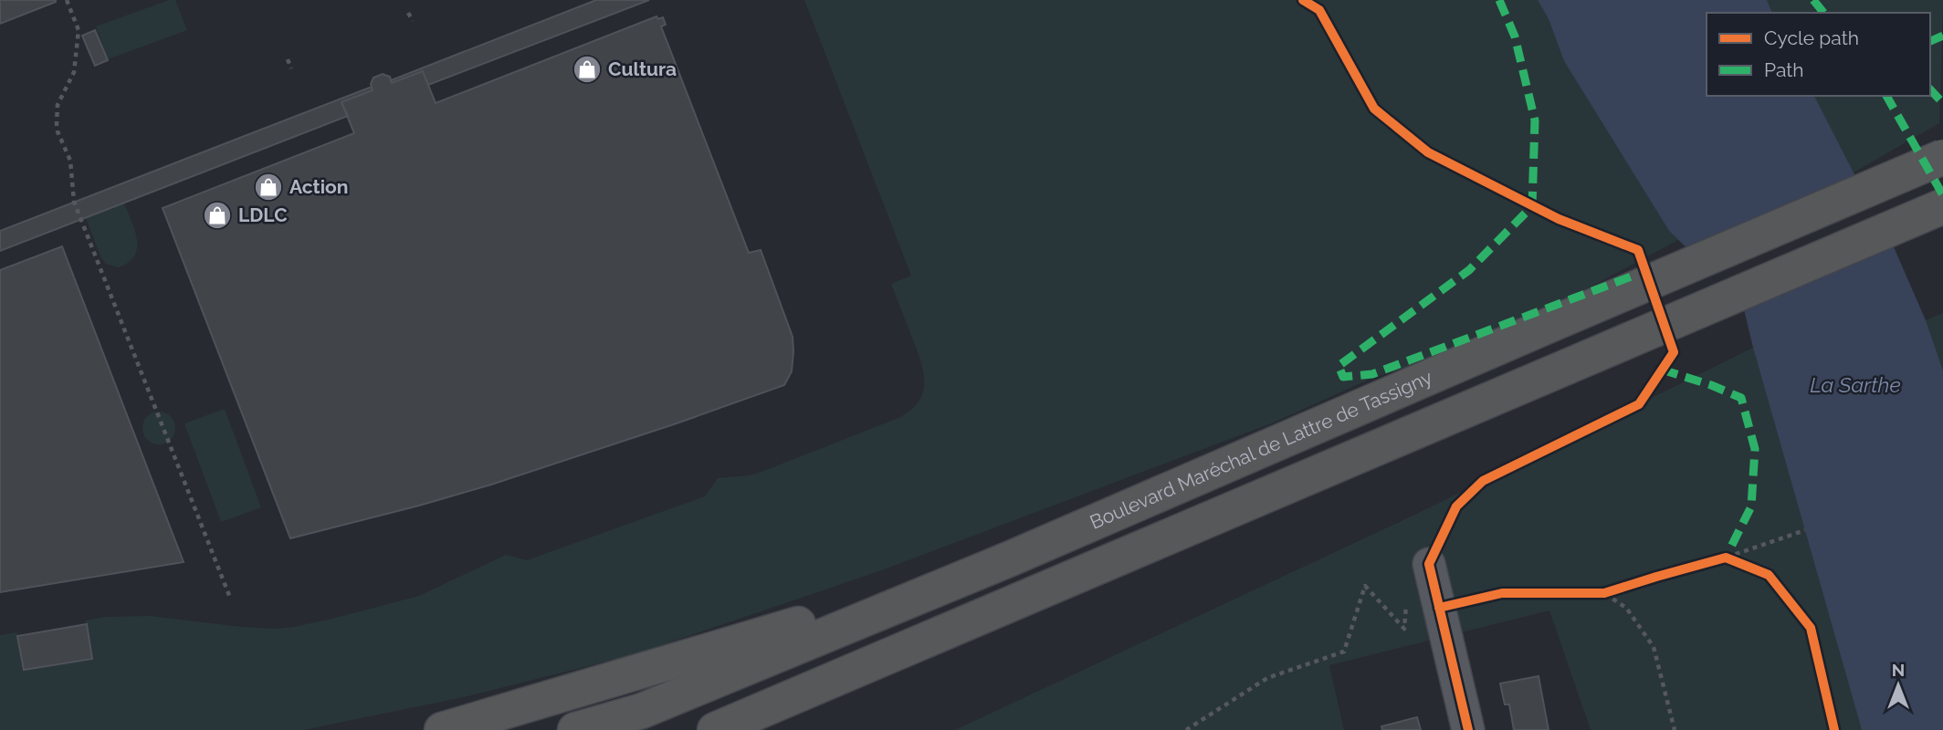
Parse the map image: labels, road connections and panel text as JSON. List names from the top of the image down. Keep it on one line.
{"streets":{"highway":["Boulevard Maréchal de Lattre de Tassigny"]},"water":["La Sarthe"],"places":{"shop":["Cultura","Action","LDLC"]},"legend":["Cycle path","Path"],"north":"top"}
